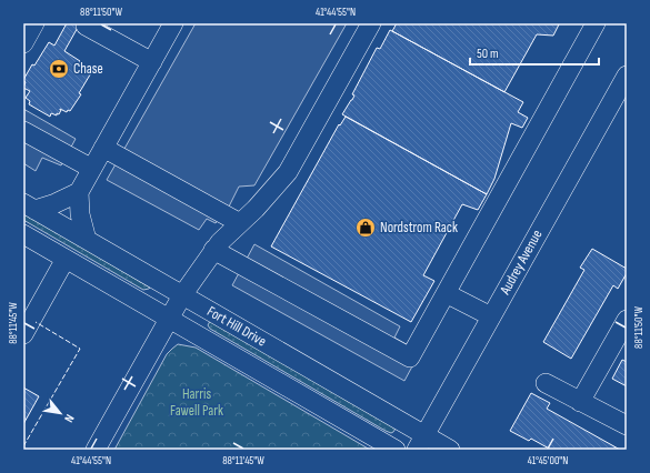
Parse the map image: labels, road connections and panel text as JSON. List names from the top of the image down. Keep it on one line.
{"streets":{"street":["Audrey Avenue","Fort Hill Drive"]},"crossings":[["Audrey Avenue","Fort Hill Drive"]],"parks":["Harris Fawell Park"],"places":{"bank":["Chase"],"shop":["Nordstrom Rack"]},"scale_bar":"50 m","north":"bottom right","coordinates":["88°11'50\"W","41°44'55\"N","88°11'45\"W","41°45'00\"N"]}
